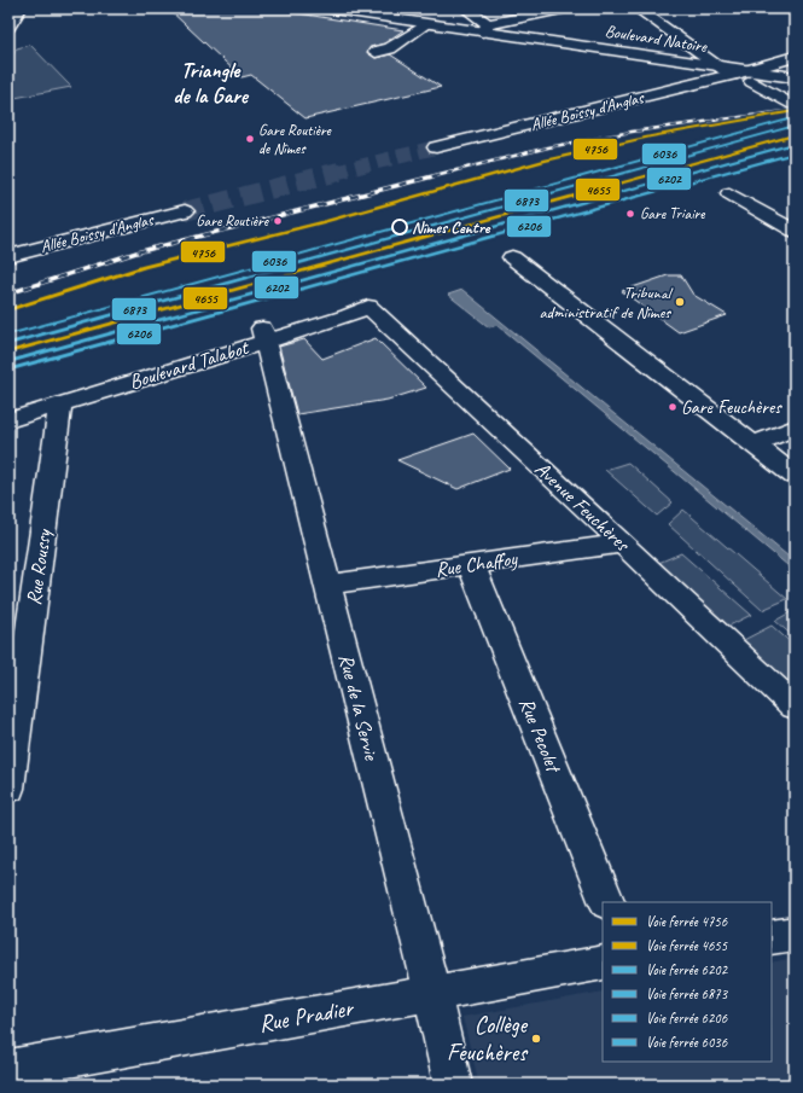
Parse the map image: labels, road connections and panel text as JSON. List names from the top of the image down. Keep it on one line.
{"streets":{"street":["Boulevard Natoire","Allée Boissy d'Anglas","Boulevard Talabot","Avenue Feuchères","Rue Chaffoy","Rue Roussy","Rue de la Servie","Rue Pecolet","Rue Pradier"]},"crossings":[["Boulevard Natoire","Allée Boissy d'Anglas"],["Boulevard Talabot","Avenue Feuchères"],["Boulevard Talabot","Rue Roussy"],["Boulevard Talabot","Rue de la Servie"],["Avenue Feuchères","Rue Chaffoy"],["Rue Chaffoy","Rue de la Servie"],["Rue Chaffoy","Rue Pecolet"],["Rue de la Servie","Rue Pradier"]],"districts":["Triangle de la Gare"],"places":["Gare Routière de Nîmes","Gare Triaire","Gare Routière","Nîmes Centre","Tribunal administratif de Nîmes","Gare Feuchères","Collège Feuchères"],"lines":["rail line 4756","rail line 6036","rail line 6873","rail line 4655","rail line 6202","rail line 6206"],"legend":["Voie ferrée 4756","Voie ferrée 4655","Voie ferrée 6202","Voie ferrée 6873","Voie ferrée 6206","Voie ferrée 6036"]}
